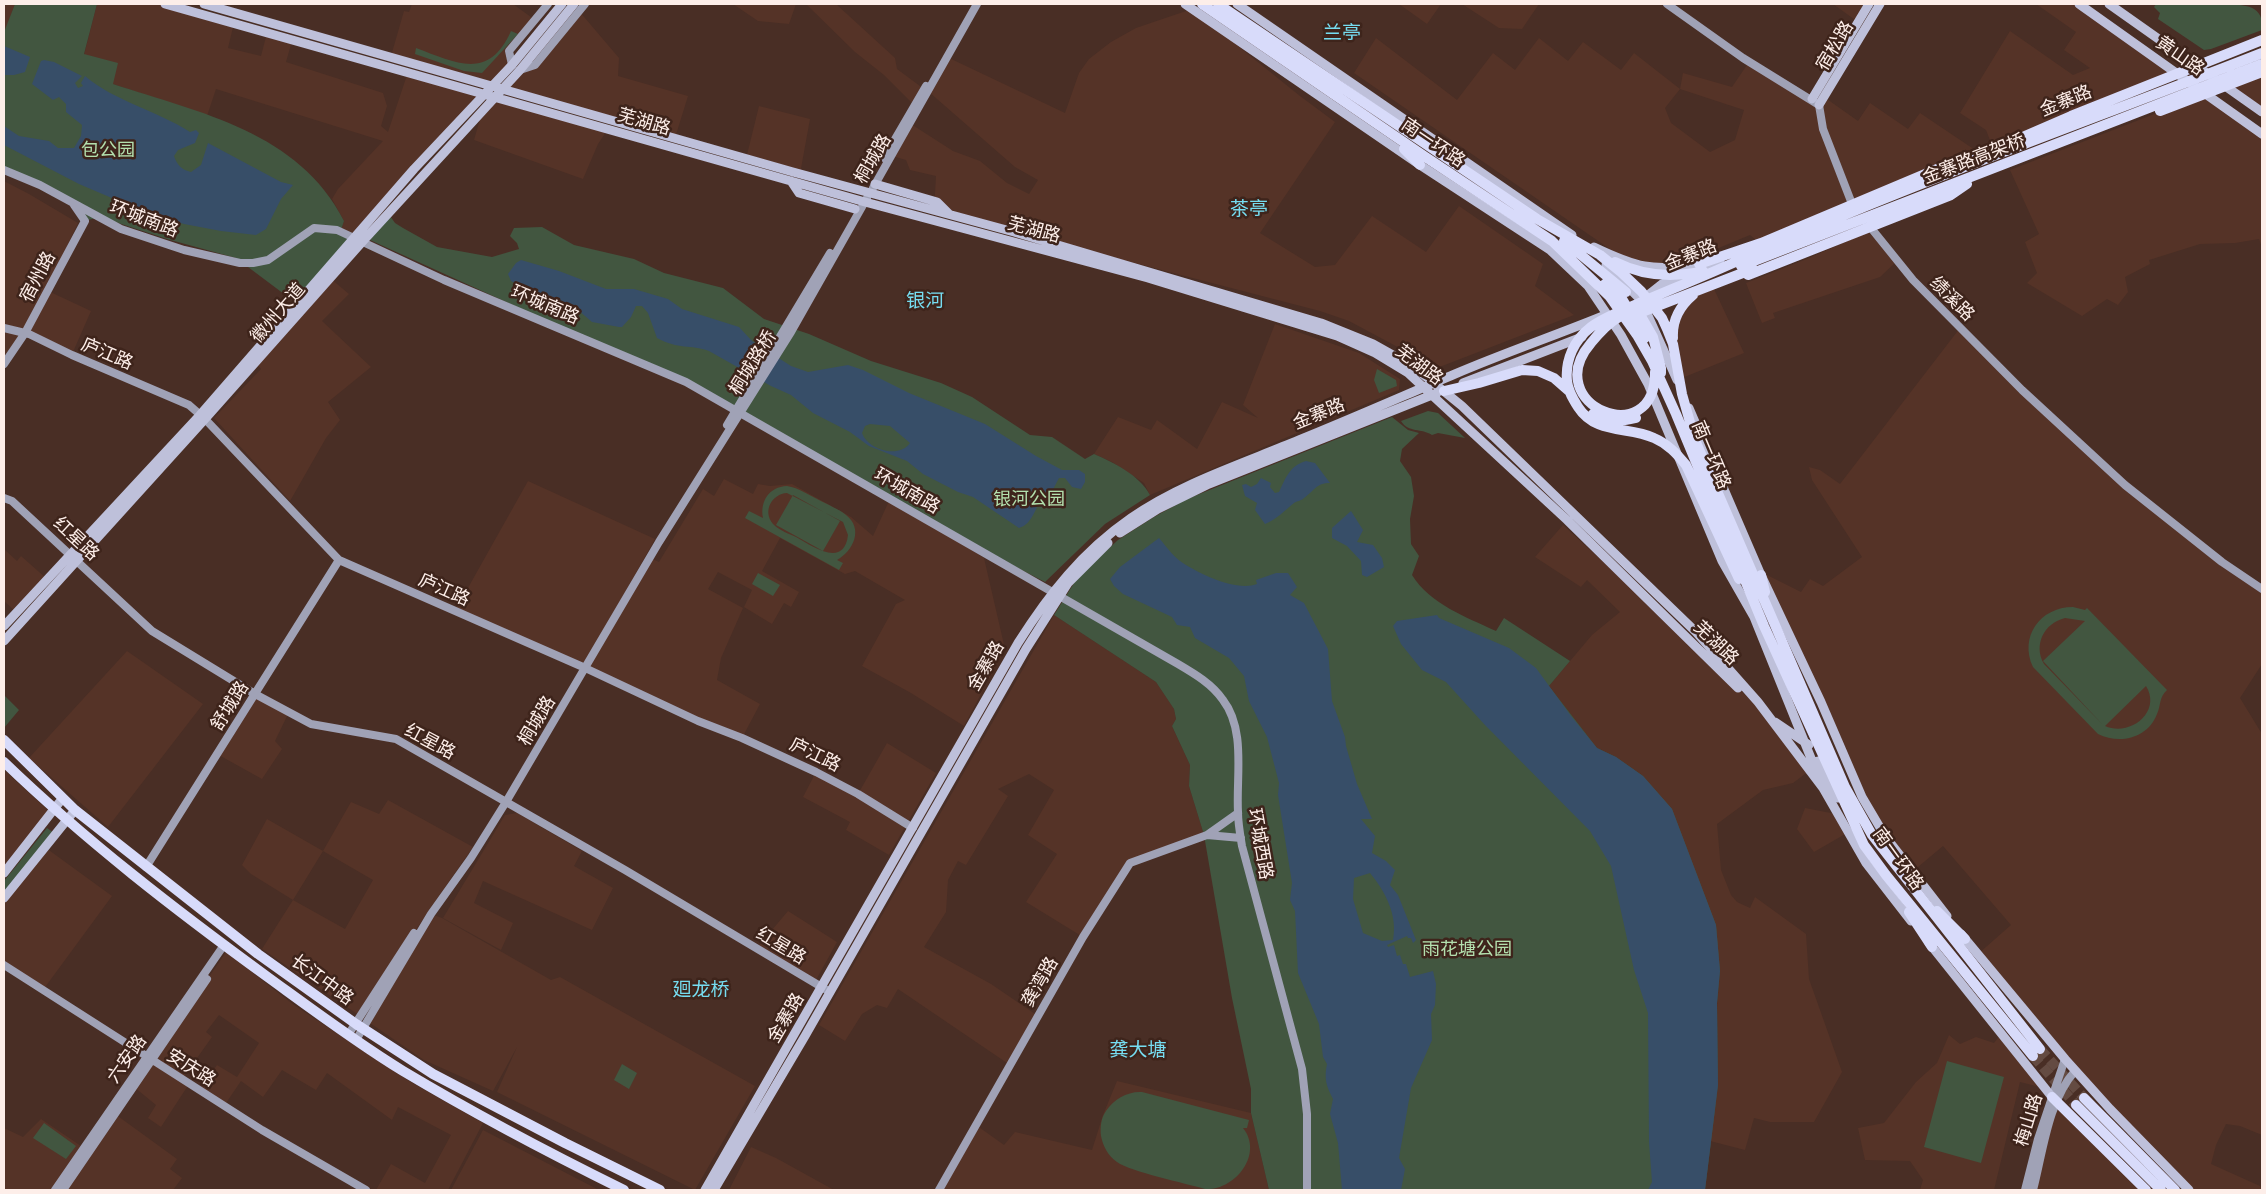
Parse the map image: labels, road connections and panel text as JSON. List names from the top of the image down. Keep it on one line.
{"streets":{"highway":["金寨路","南一环路","金寨路高架桥","长江中路"],"main road":["宿松路","黄山路","芜湖路","徽州大道"],"street":["桐城路","环城南路","宿州路","绩溪路","庐江路","桐城路桥","红星路","舒城路","环城西路","龚湾路","六安路","安庆路","梅山路"]},"crossings":[["宿松路","绩溪路"],["黄山路","金寨路"],["金寨路","芜湖路"],["金寨路","环城南路"],["金寨路","绩溪路"],["金寨路","庐江路"],["金寨路","红星路"],["金寨路","环城西路"],["芜湖路","桐城路"],["芜湖路","徽州大道"],["南一环路","金寨路高架桥"],["桐城路","庐江路"],["桐城路","桐城路桥"],["桐城路","红星路"],["桐城路","长江中路"],["环城南路","宿州路"],["环城南路","徽州大道"],["环城南路","环城西路"],["宿州路","庐江路"],["徽州大道","庐江路"],["徽州大道","红星路"],["庐江路","舒城路"],["红星路","舒城路"],["舒城路","长江中路"],["长江中路","六安路"],["六安路","安庆路"]],"districts":["兰亭","茶亭","银河","廻龙桥","龚大塘"],"parks":["包公园","银河公园","雨花塘公园"]}
